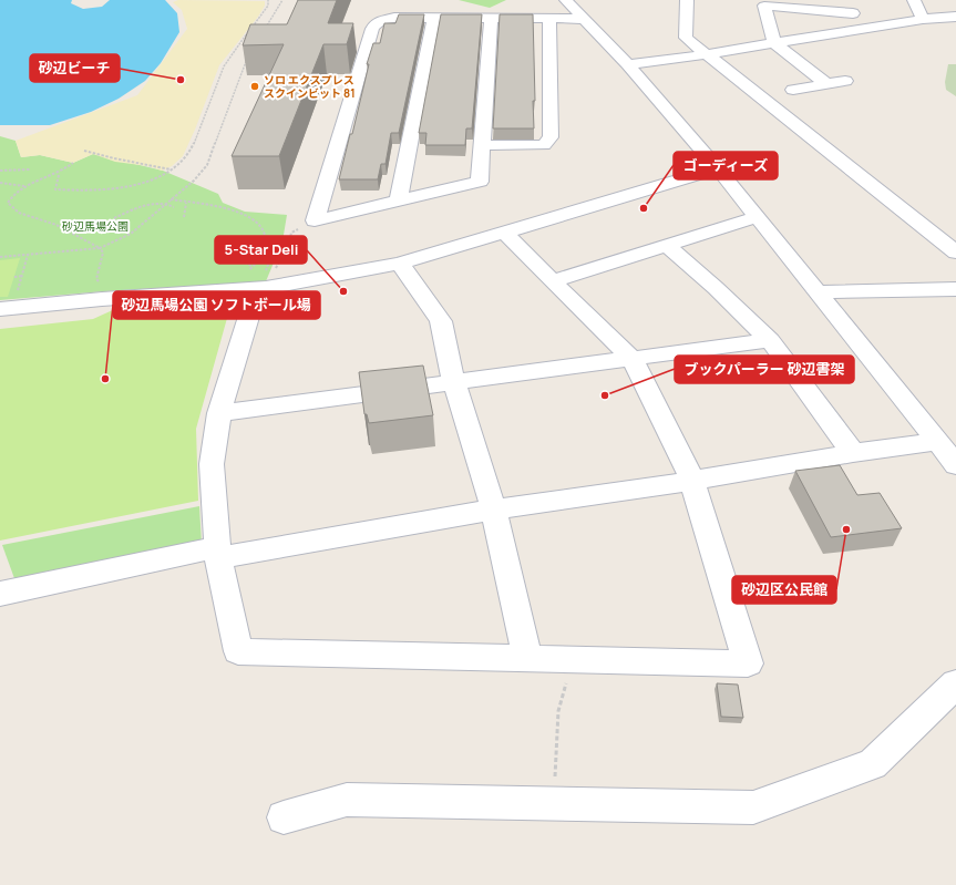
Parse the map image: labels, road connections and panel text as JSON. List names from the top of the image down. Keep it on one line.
{"parks":["砂辺馬場公園"],"places":["砂辺ビーチ","ソロ エクスプレス スクインビット 81","ゴーディーズ","5-Star Deli","砂辺馬場公園 ソフトボール場","ブックパーラー 砂辺書架","砂辺区公民館"]}
